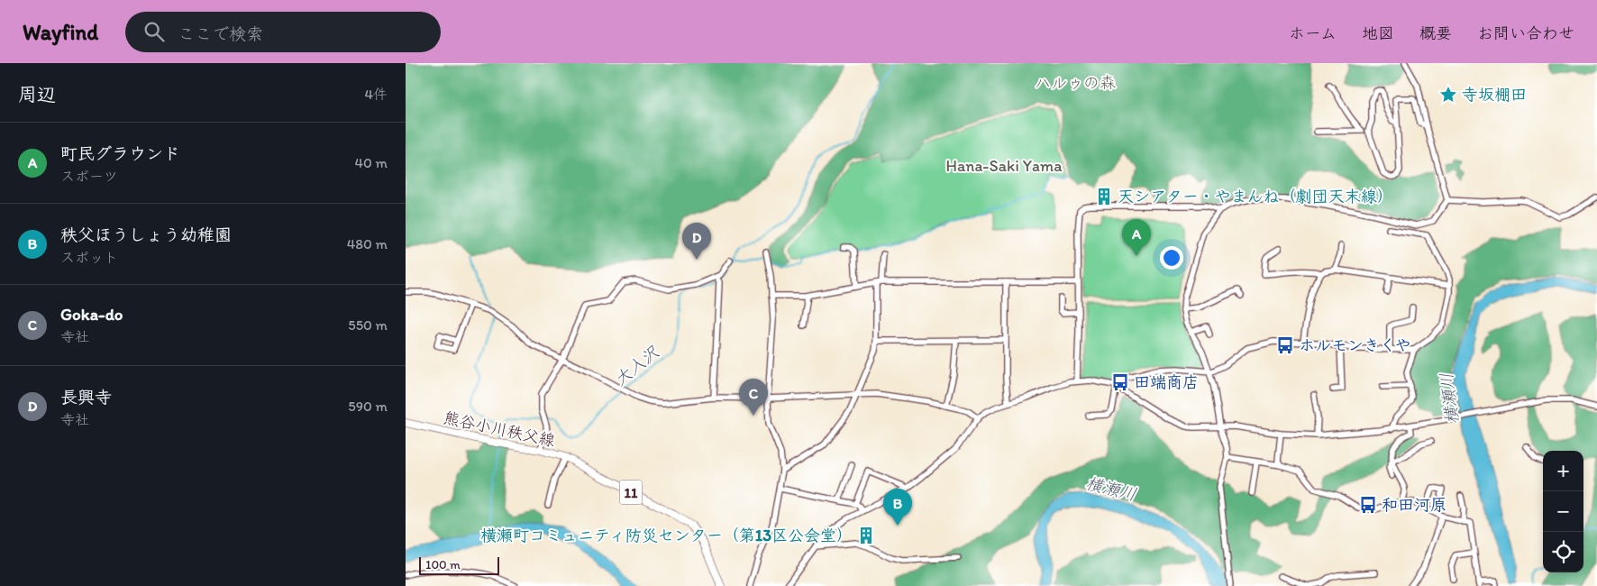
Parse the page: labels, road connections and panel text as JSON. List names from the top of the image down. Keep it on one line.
{"streets":{"main road":["熊谷小川秩父線","11"]},"water":["大入沢","横瀬川"],"parks":["ハルゥの森","Hana-Saki Yama"],"places":{"place":["寺坂棚田"],"building":["天シアター・やまんね（劇団天末線）","横瀬町コミュニティ防災センター（第13区公会堂）"],"bus stop":["ホルモンきくや","田端商店","和田河原"]},"scale_bar":"100 m","page":{"header":"Wayfind","search":"ここで検索","nav":["ホーム","地図","概要","お問い合わせ"],"heading":["周辺","4件"],"list":[{"mark":"A","name":"町民グラウンド","note":"スポーツ","value":"40 m"},{"mark":"B","name":"秩父ほうしょう幼稚園","note":"スポット","value":"480 m"},{"mark":"C","name":"Goka-do","note":"寺社","value":"550 m"},{"mark":"D","name":"長興寺","note":"寺社","value":"590 m"}],"pins":["A","D","C","B"],"map_buttons":["+","−"],"scale":"100 m"}}
